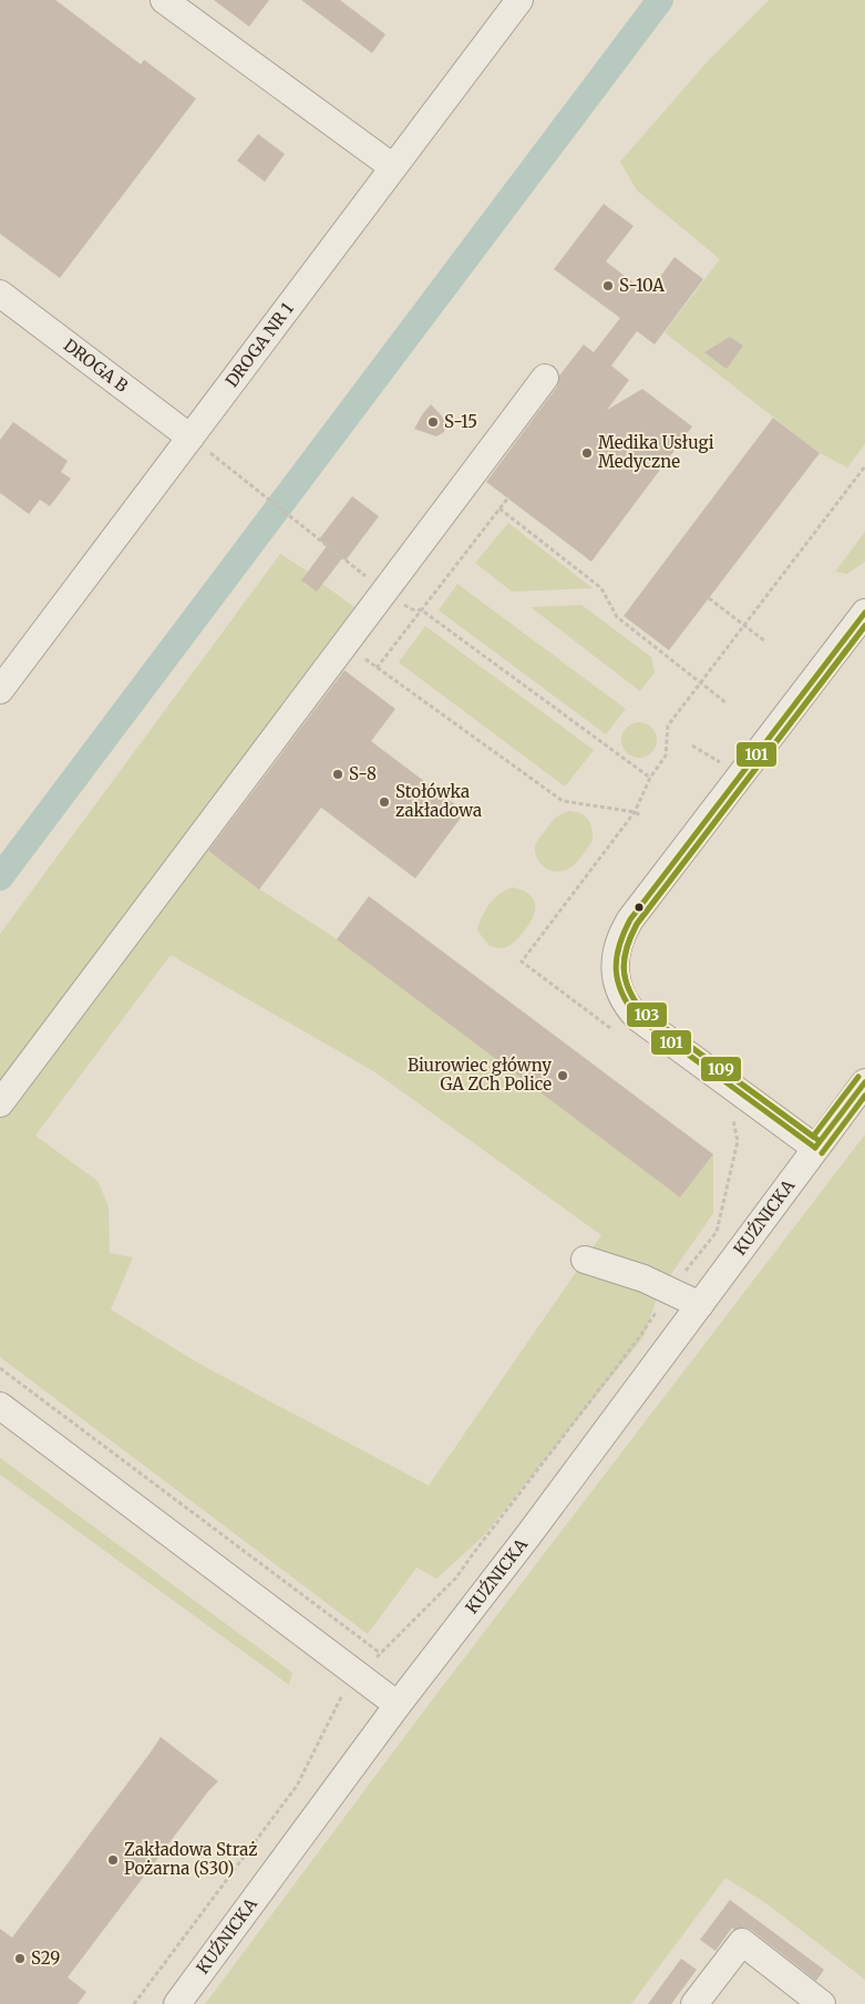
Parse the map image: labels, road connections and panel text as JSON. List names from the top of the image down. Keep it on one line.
{"streets":{"street":["DROGA NR 1","DROGA B","KUŹNICKA"]},"crossings":[["DROGA NR 1","DROGA B"]],"places":["S-10A","S-15","Medika Usługi Medyczne","S-8","Stołówka zakładowa","Biurowiec główny GA ZCh Police","Zakładowa Straż Pożarna (S30)","S29"],"lines":["transit line 101","transit line 103","transit line 109"]}
